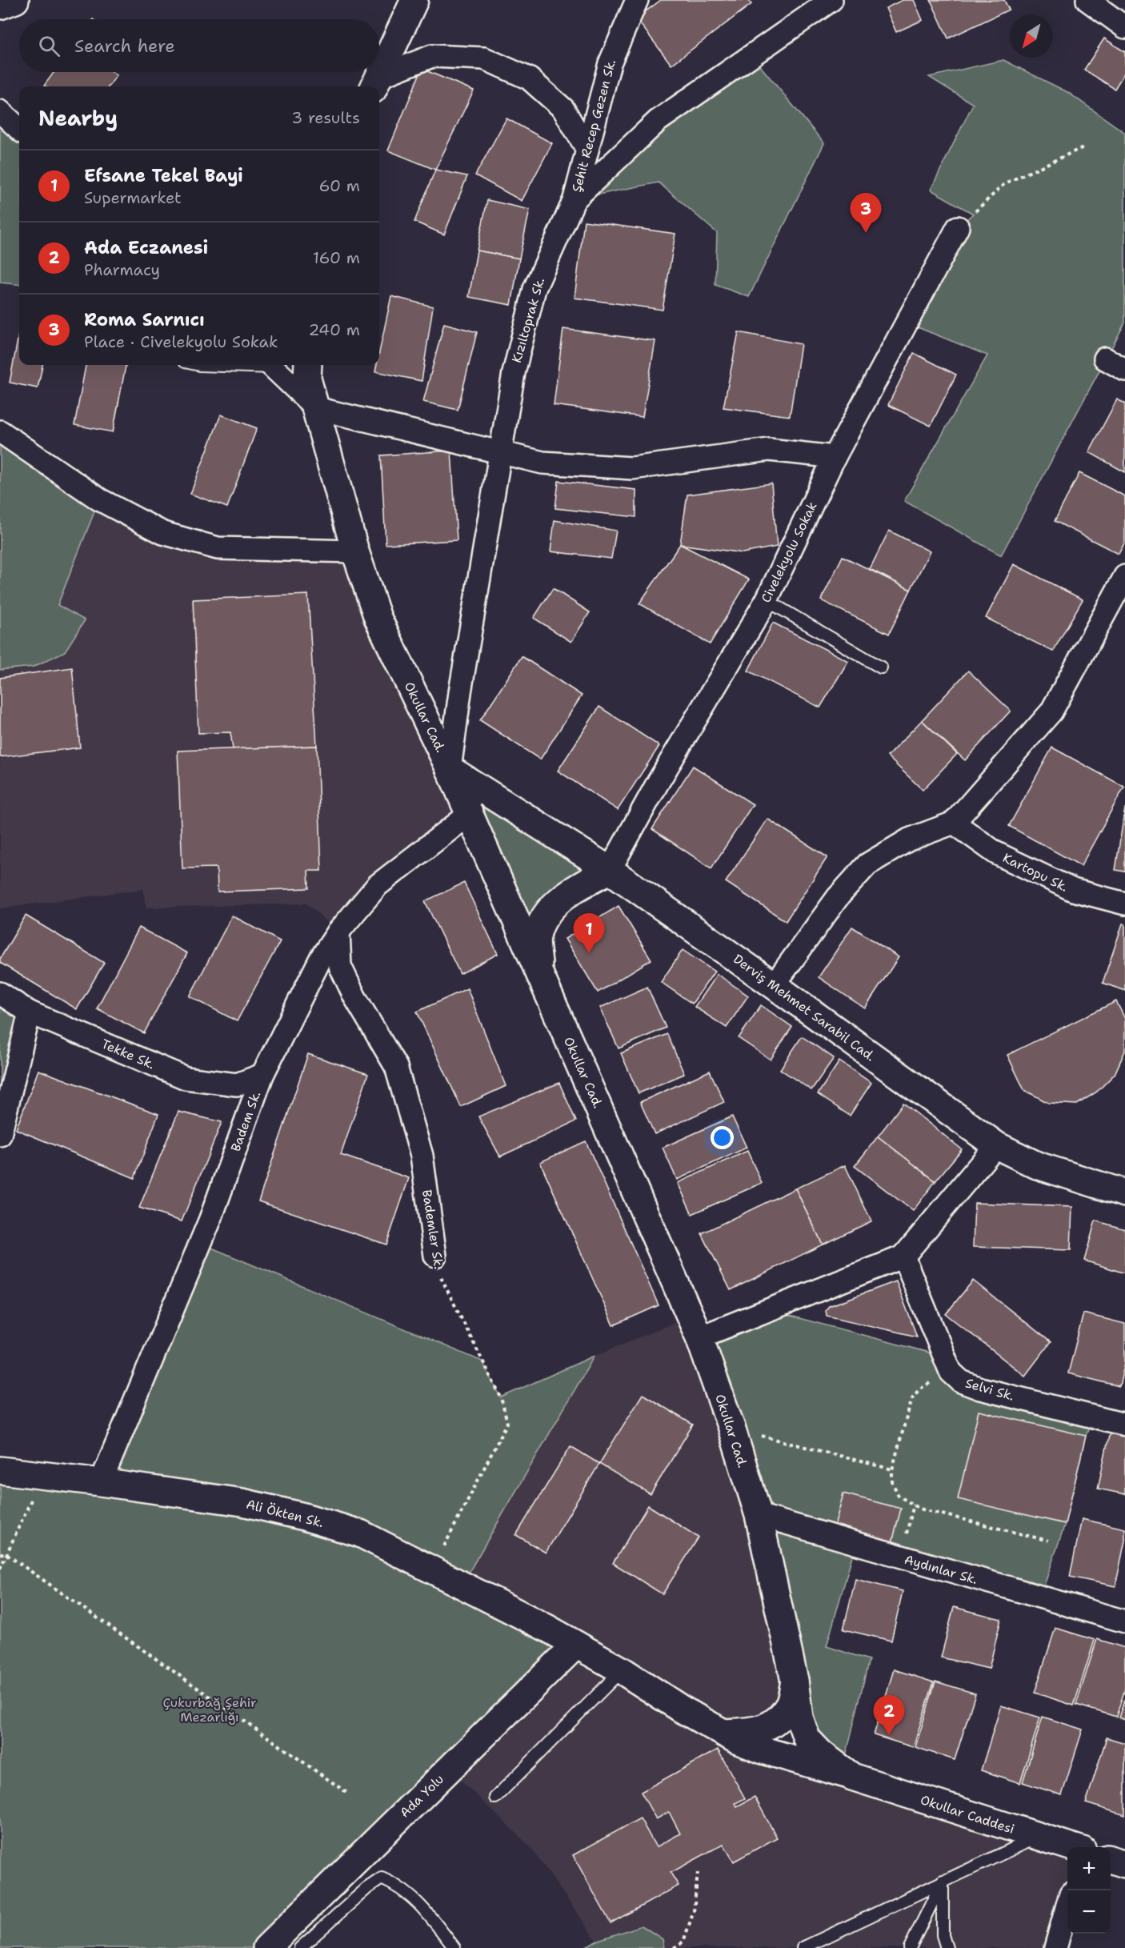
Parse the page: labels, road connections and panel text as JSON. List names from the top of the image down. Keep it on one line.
{"streets":{"main road":["Okullar Cad.","Derviş Mehmet Sarabil Cad.","Ali Ökten Sk.","Ada Yolu","Okullar Caddesi"],"street":["Şehit Recep Gezen Sk.","Kızıltoprak Sk.","Civelekyolu Sokak","Kartopu Sk.","Tekke Sk.","Badem Sk.","Bademler Sk.","Selvi Sk.","Aydınlar Sk."]},"crossings":[["Şehit Recep Gezen Sk.","Kızıltoprak Sk."],["Kızıltoprak Sk.","Okullar Cad."],["Kızıltoprak Sk.","Derviş Mehmet Sarabil Cad."],["Civelekyolu Sokak","Derviş Mehmet Sarabil Cad."],["Okullar Cad.","Derviş Mehmet Sarabil Cad."],["Okullar Cad.","Badem Sk."],["Okullar Cad.","Aydınlar Sk."],["Okullar Cad.","Okullar Caddesi"],["Tekke Sk.","Badem Sk."],["Badem Sk.","Bademler Sk."],["Badem Sk.","Ali Ökten Sk."],["Bademler Sk.","Ali Ökten Sk."],["Ali Ökten Sk.","Ada Yolu"],["Ali Ökten Sk.","Okullar Caddesi"]],"parks":["Çukurbağ Şehir Mezarlığı"],"north":"bottom left","page":{"search":"Search here","heading":["Nearby","3 results"],"list":[{"mark":"1","name":"Efsane Tekel Bayi","note":"Supermarket","value":"60 m"},{"mark":"2","name":"Ada Eczanesi","note":"Pharmacy","value":"160 m"},{"mark":"3","name":"Roma Sarnıcı","note":"Place · Civelekyolu Sokak","value":"240 m"}],"pins":["3","1","2"],"map_buttons":["+","−"]}}
